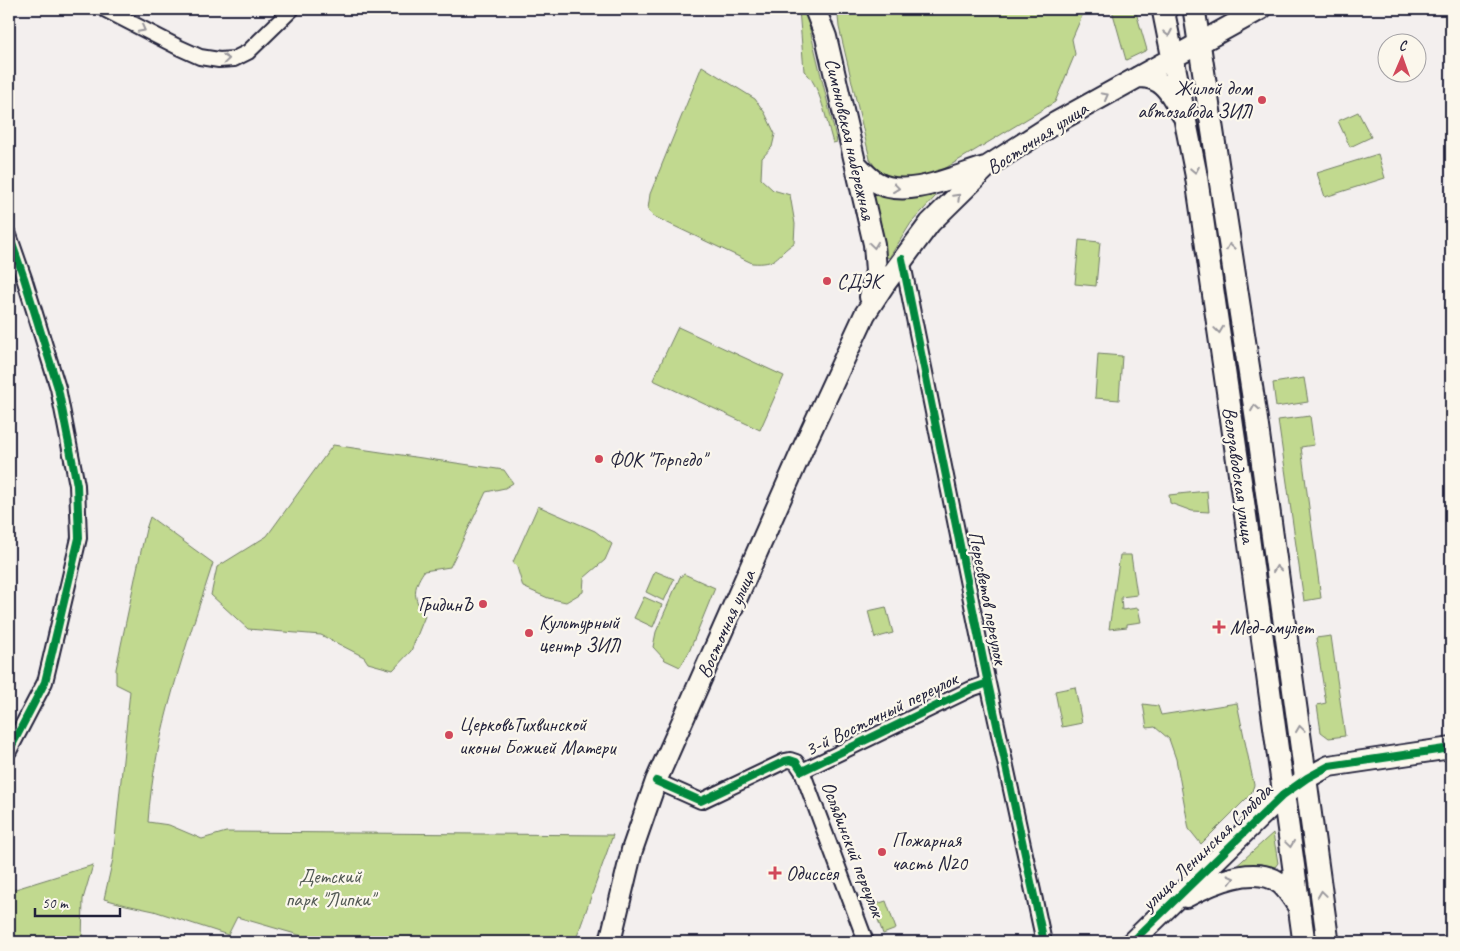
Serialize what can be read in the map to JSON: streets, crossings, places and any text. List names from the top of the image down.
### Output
{
  "streets": {
    "main road": [
      "Восточная улица",
      "Симоновская набережная",
      "Велозаводская улица",
      "улица Ленинская Слобода"
    ],
    "street": ["Пересветов переулок", "3-й Восточный переулок", "Ослябинский переулок"]
  },
  "crossings": [
    ["Восточная улица", "Симоновская набережная"],
    ["Восточная улица", "Велозаводская улица"],
    ["Восточная улица", "Пересветов переулок"],
    ["Восточная улица", "3-й Восточный переулок"],
    ["Велозаводская улица", "улица Ленинская Слобода"],
    ["Пересветов переулок", "3-й Восточный переулок"],
    ["3-й Восточный переулок", "Ослябинский переулок"]
  ],
  "one_way": ["Симоновская набережная"],
  "parks": ["Детский парк \"Липки\""],
  "places": {
    "other": [
      "Жилой дом автозавода ЗИЛ",
      "СДЭК",
      "ФОК \"Торпедо\"",
      "ГридинЪ",
      "Культурный центр ЗИЛ",
      "ЦерковьТихвинской иконы Божией Матери",
      "Пожарная часть N20"
    ],
    "health": ["Мед-амулет", "Одиссея"]
  },
  "scale_bar": "50 m",
  "north": "top"
}
